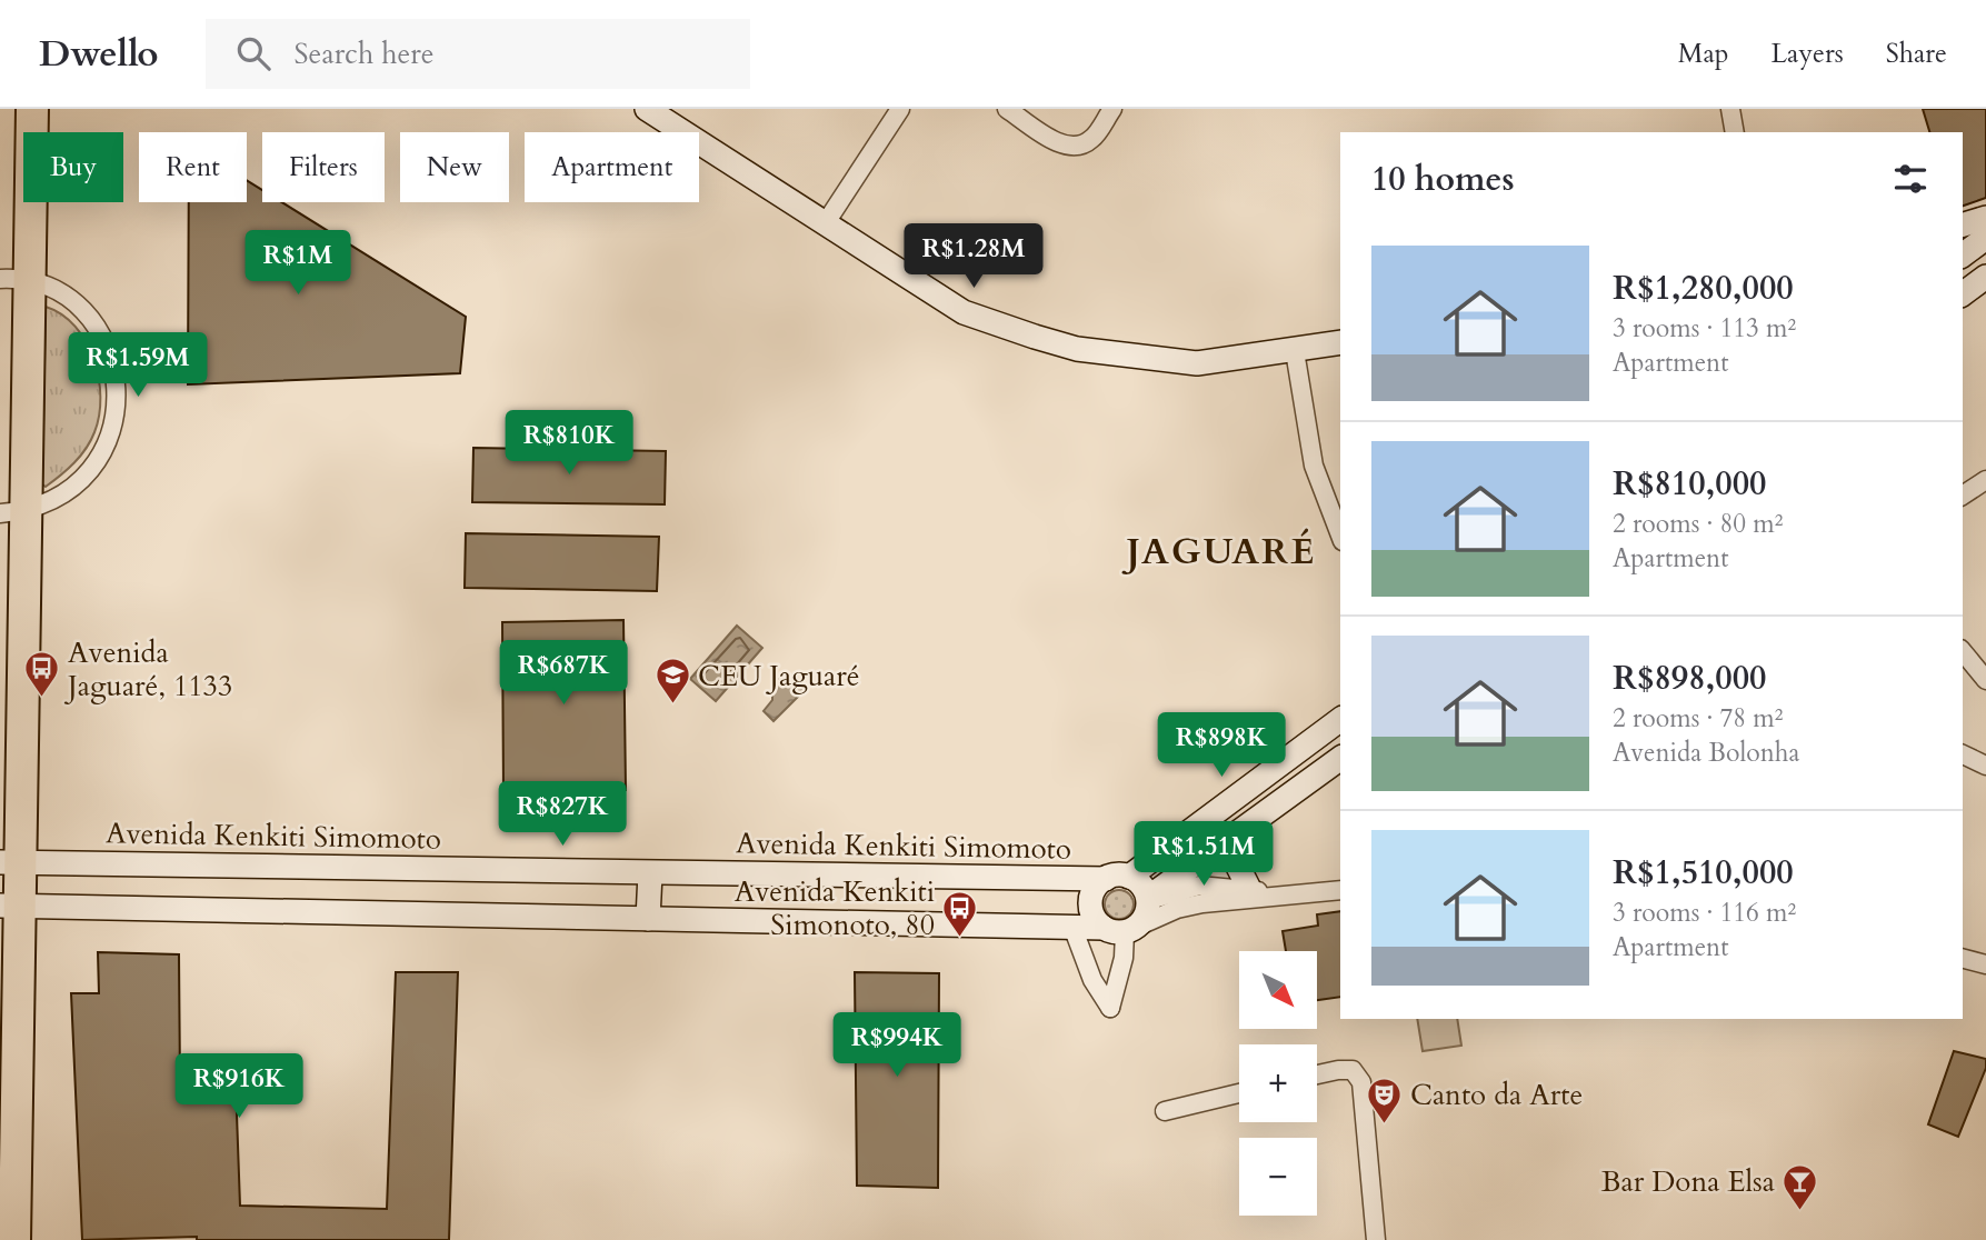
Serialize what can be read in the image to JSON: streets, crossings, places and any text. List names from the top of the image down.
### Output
{
  "streets": {
    "main road": ["Avenida Kenkiti Simomoto"]
  },
  "districts": ["JAGUARÉ"],
  "places": {
    "bus stop": ["Avenida Jaguaré, 1133", "Avenida Kenkiti Simonoto, 80"],
    "school or university": ["CEU Jaguaré"],
    "theatre": ["Canto da Arte"],
    "bar": ["Bar Dona Elsa"]
  },
  "north": "bottom right",
  "page": {
    "header": "Dwello",
    "search": "Search here",
    "nav": ["Map", "Layers", "Share"],
    "chip": [
      "Buy",
      "Rent",
      "Filters",
      "New",
      "Apartment"
    ],
    "heading": "10 homes",
    "price": [
      "R$1.28M",
      "R$1M",
      "R$1.59M",
      "R$810K",
      "R$687K",
      "R$898K",
      "R$827K",
      "R$1.51M",
      "R$994K",
      "R$916K"
    ],
    "list": [
      {
        "name": "R$1,280,000",
        "note": "3 rooms · 113 m² · Apartment"
      },
      {
        "name": "R$810,000",
        "note": "2 rooms · 80 m² · Apartment"
      },
      {
        "name": "R$898,000",
        "note": "2 rooms · 78 m² · Avenida Bolonha"
      },
      {
        "name": "R$1,510,000",
        "note": "3 rooms · 116 m² · Apartment"
      }
    ],
    "map_buttons": ["+", "−"]
  }
}
